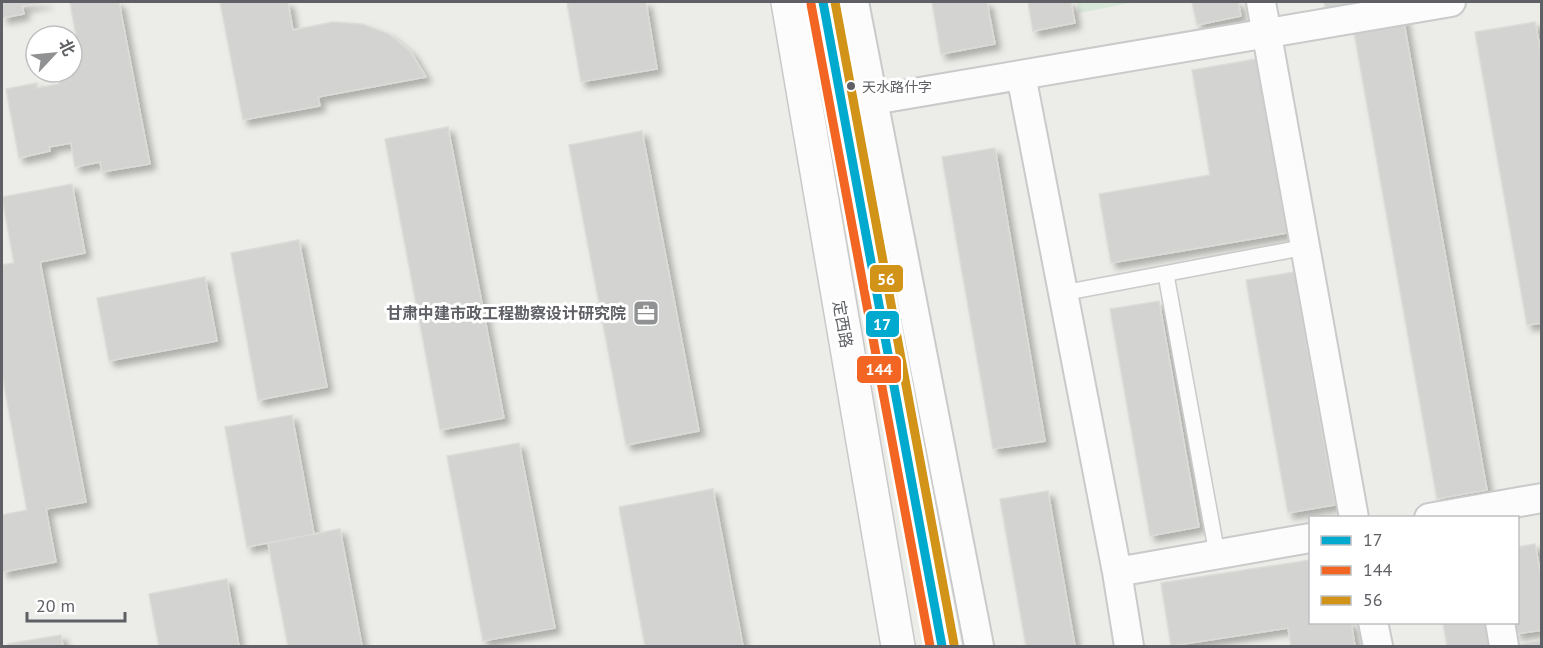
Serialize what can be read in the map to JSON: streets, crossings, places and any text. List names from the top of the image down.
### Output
{
  "streets": {
    "main road": ["定西路"]
  },
  "places": {
    "other": ["天水路什字"],
    "office": ["甘肃中建市政工程勘察设计研究院"]
  },
  "lines": ["transit line 17", "transit line 56", "transit line 144"],
  "legend": ["17", "144", "56"],
  "scale_bar": "20 m",
  "north": "top right"
}
